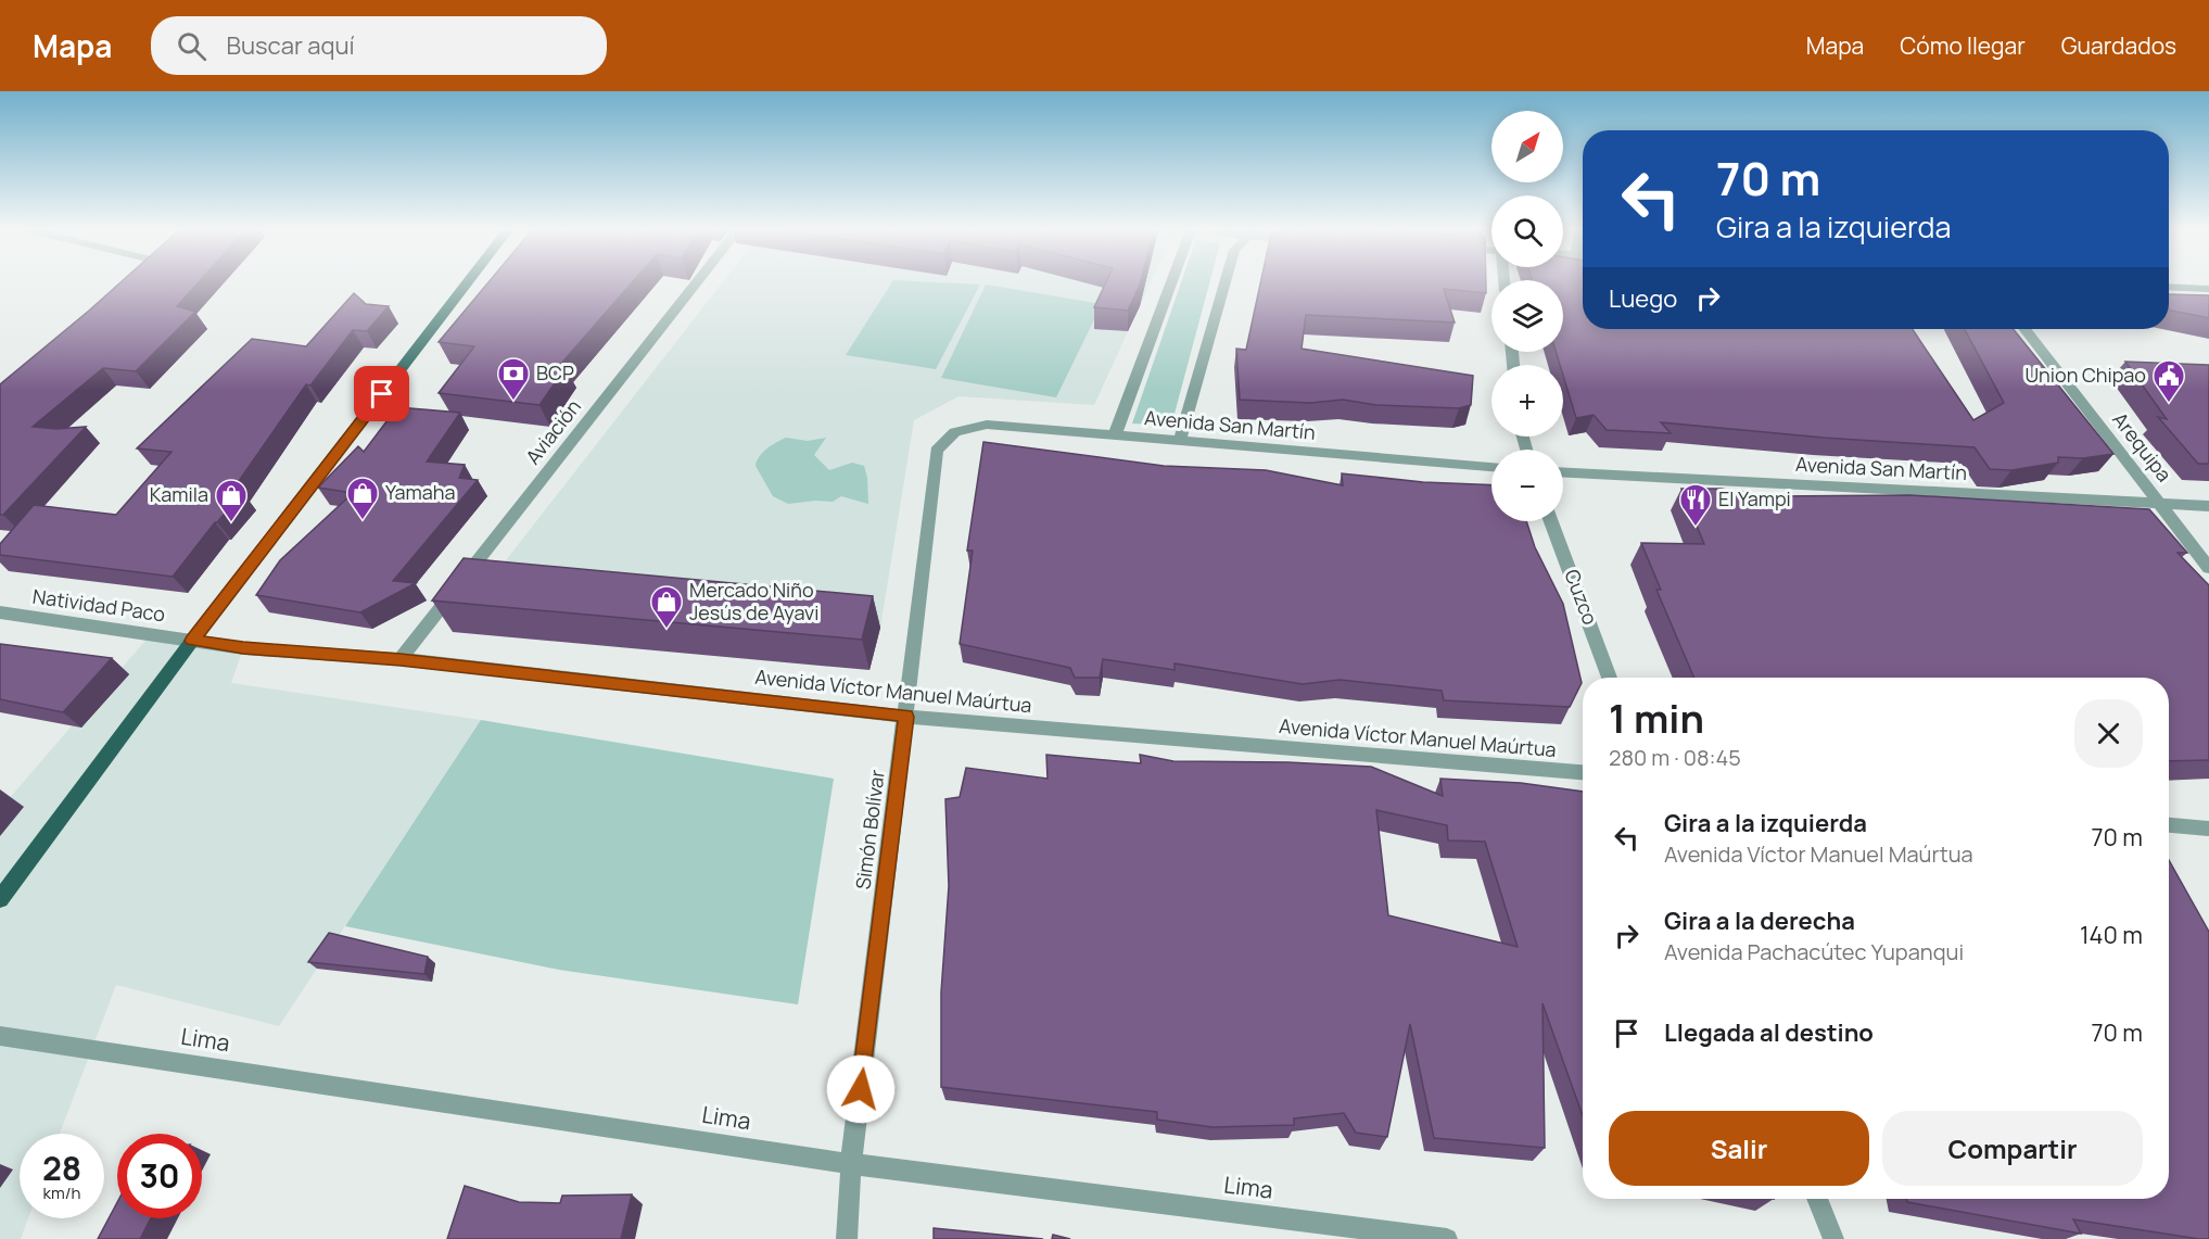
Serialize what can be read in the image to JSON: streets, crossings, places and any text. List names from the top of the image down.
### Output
{
  "streets": {
    "street": [
      "Avenida San Martín",
      "Aviación",
      "Arequipa",
      "Cuzco",
      "Natividad Paco",
      "Avenida Víctor Manuel Maúrtua",
      "Simón Bolívar",
      "Lima"
    ]
  },
  "crossings": [
    ["Avenida San Martín", "Arequipa"],
    ["Avenida San Martín", "Simón Bolívar"],
    ["Aviación", "Avenida Víctor Manuel Maúrtua"],
    ["Natividad Paco", "Avenida Víctor Manuel Maúrtua"],
    ["Avenida Víctor Manuel Maúrtua", "Simón Bolívar"],
    ["Simón Bolívar", "Lima"]
  ],
  "places": {
    "bank": ["BCP"],
    "public building": ["Union Chipao"],
    "shop": ["Yamaha", "Kamila", "Mercado Niño Jesús de Ayavi"],
    "restaurant": ["El Yampi"]
  },
  "north": "top right",
  "page": {
    "header": "Mapa",
    "search": "Buscar aquí",
    "nav": ["Mapa", "Cómo llegar", "Guardados"],
    "map_buttons": ["+", "−"],
    "turn": ["70 m", "Gira a la izquierda"],
    "then": "Luego",
    "heading": ["1 min", "280 m · 08:45"],
    "list": [
      {
        "name": "Gira a la izquierda",
        "note": "Avenida Víctor Manuel Maúrtua",
        "value": "70 m"
      },
      {
        "name": "Gira a la derecha",
        "note": "Avenida Pachacútec Yupanqui",
        "value": "140 m"
      },
      {
        "name": "Llegada al destino",
        "value": "70 m"
      }
    ],
    "buttons": ["Salir", "Compartir"],
    "speed": "28 km/h",
    "limit": "30"
  }
}
